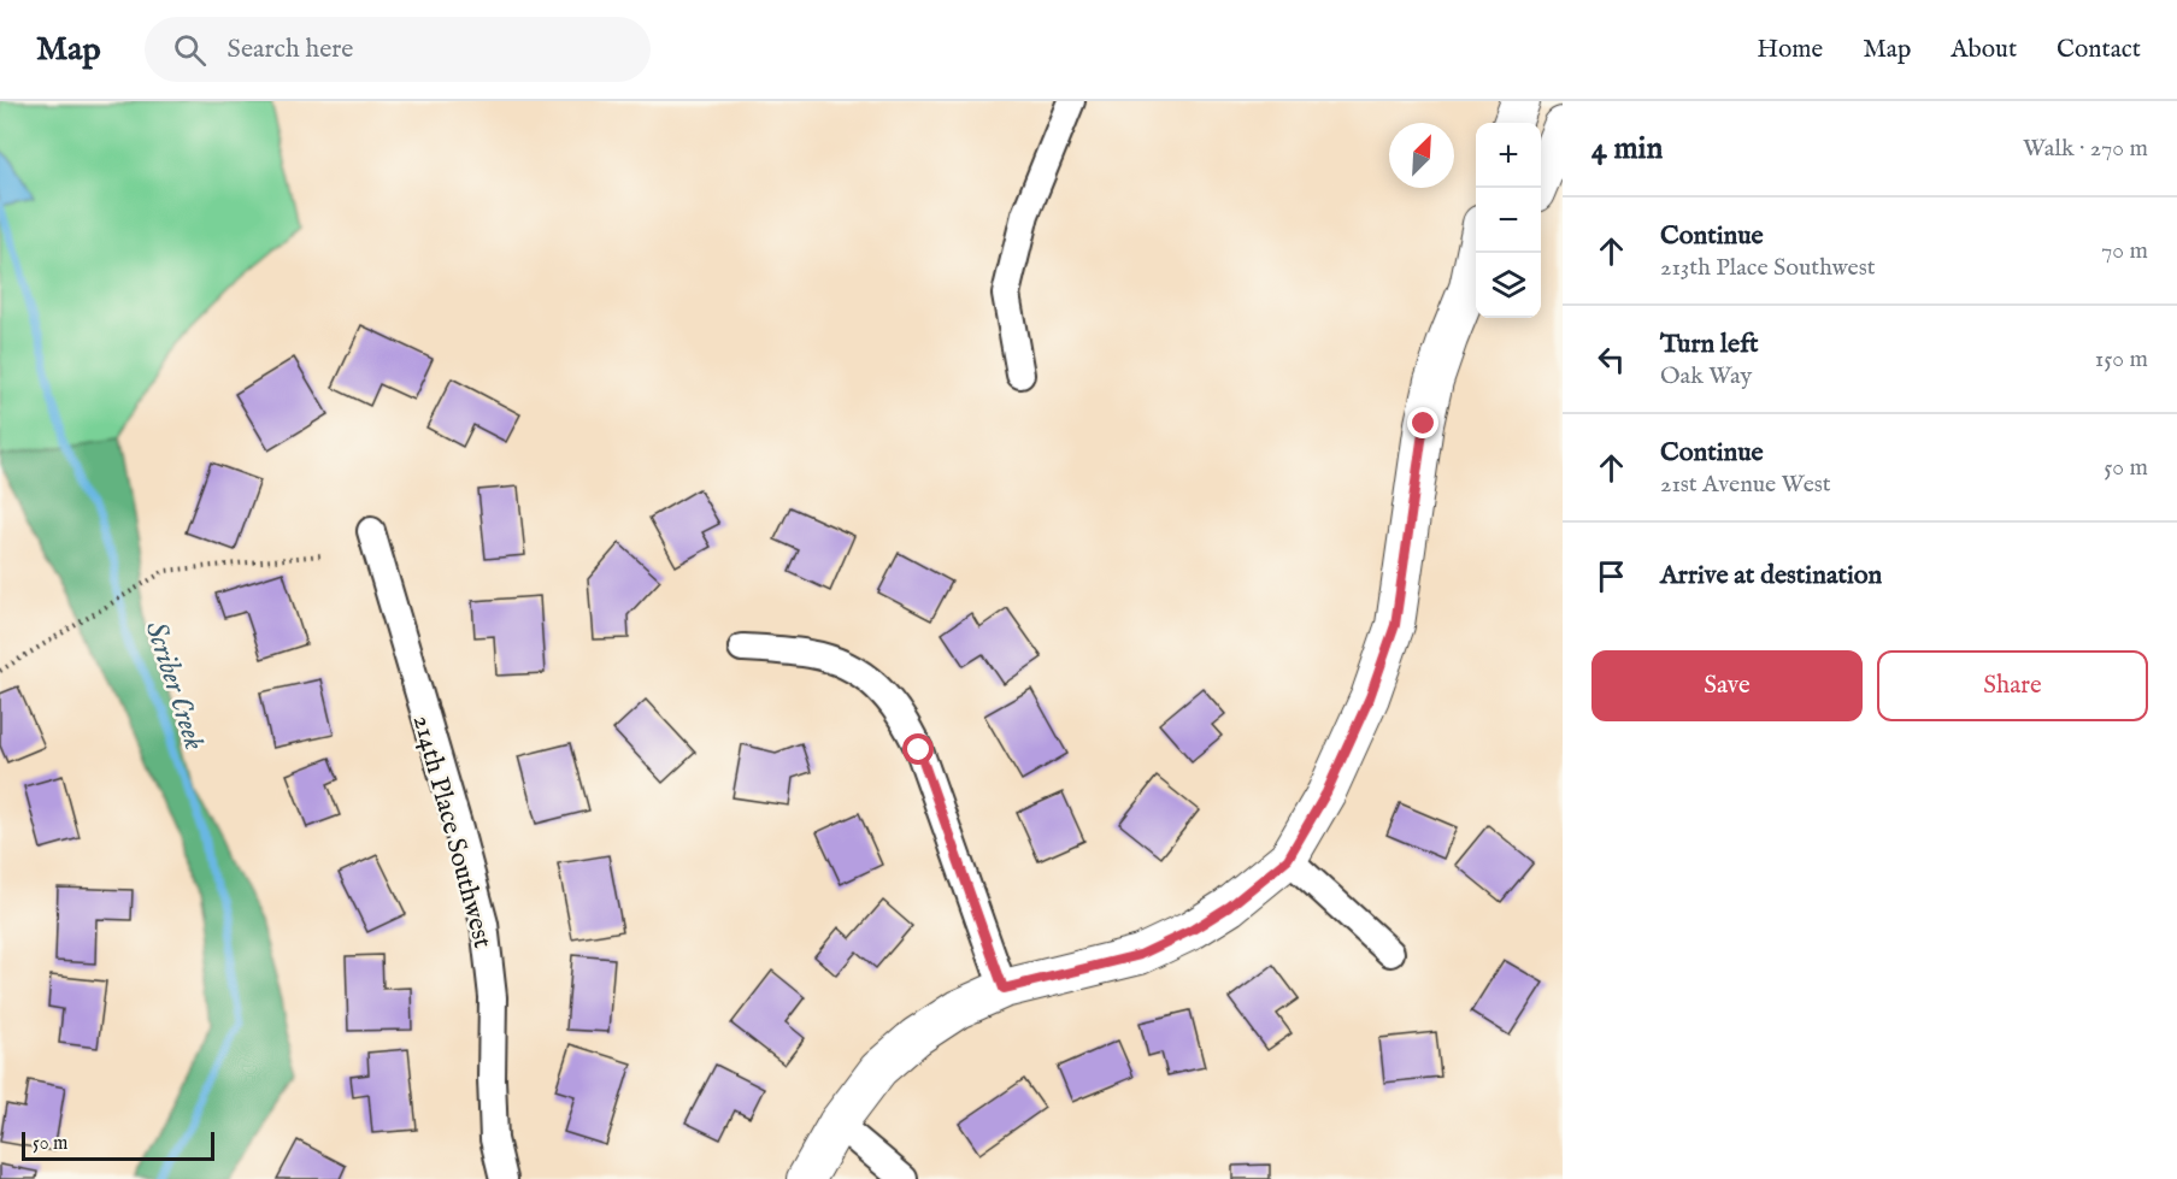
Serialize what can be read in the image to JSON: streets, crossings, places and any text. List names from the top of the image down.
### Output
{
  "streets": {
    "street": ["214th Place Southwest"]
  },
  "water": ["Scriber Creek"],
  "scale_bar": "50 m",
  "north": "top right",
  "page": {
    "header": "Map",
    "search": "Search here",
    "nav": [
      "Home",
      "Map",
      "About",
      "Contact"
    ],
    "heading": ["4 min", "Walk · 270 m"],
    "map_buttons": ["+", "−"],
    "list": [
      ["Continue", "213th Place Southwest", "70 m"],
      ["Turn left", "Oak Way", "150 m"],
      ["Continue", "21st Avenue West", "50 m"],
      "Arrive at destination"
    ],
    "buttons": ["Save", "Share"],
    "scale": "50 m"
  }
}
